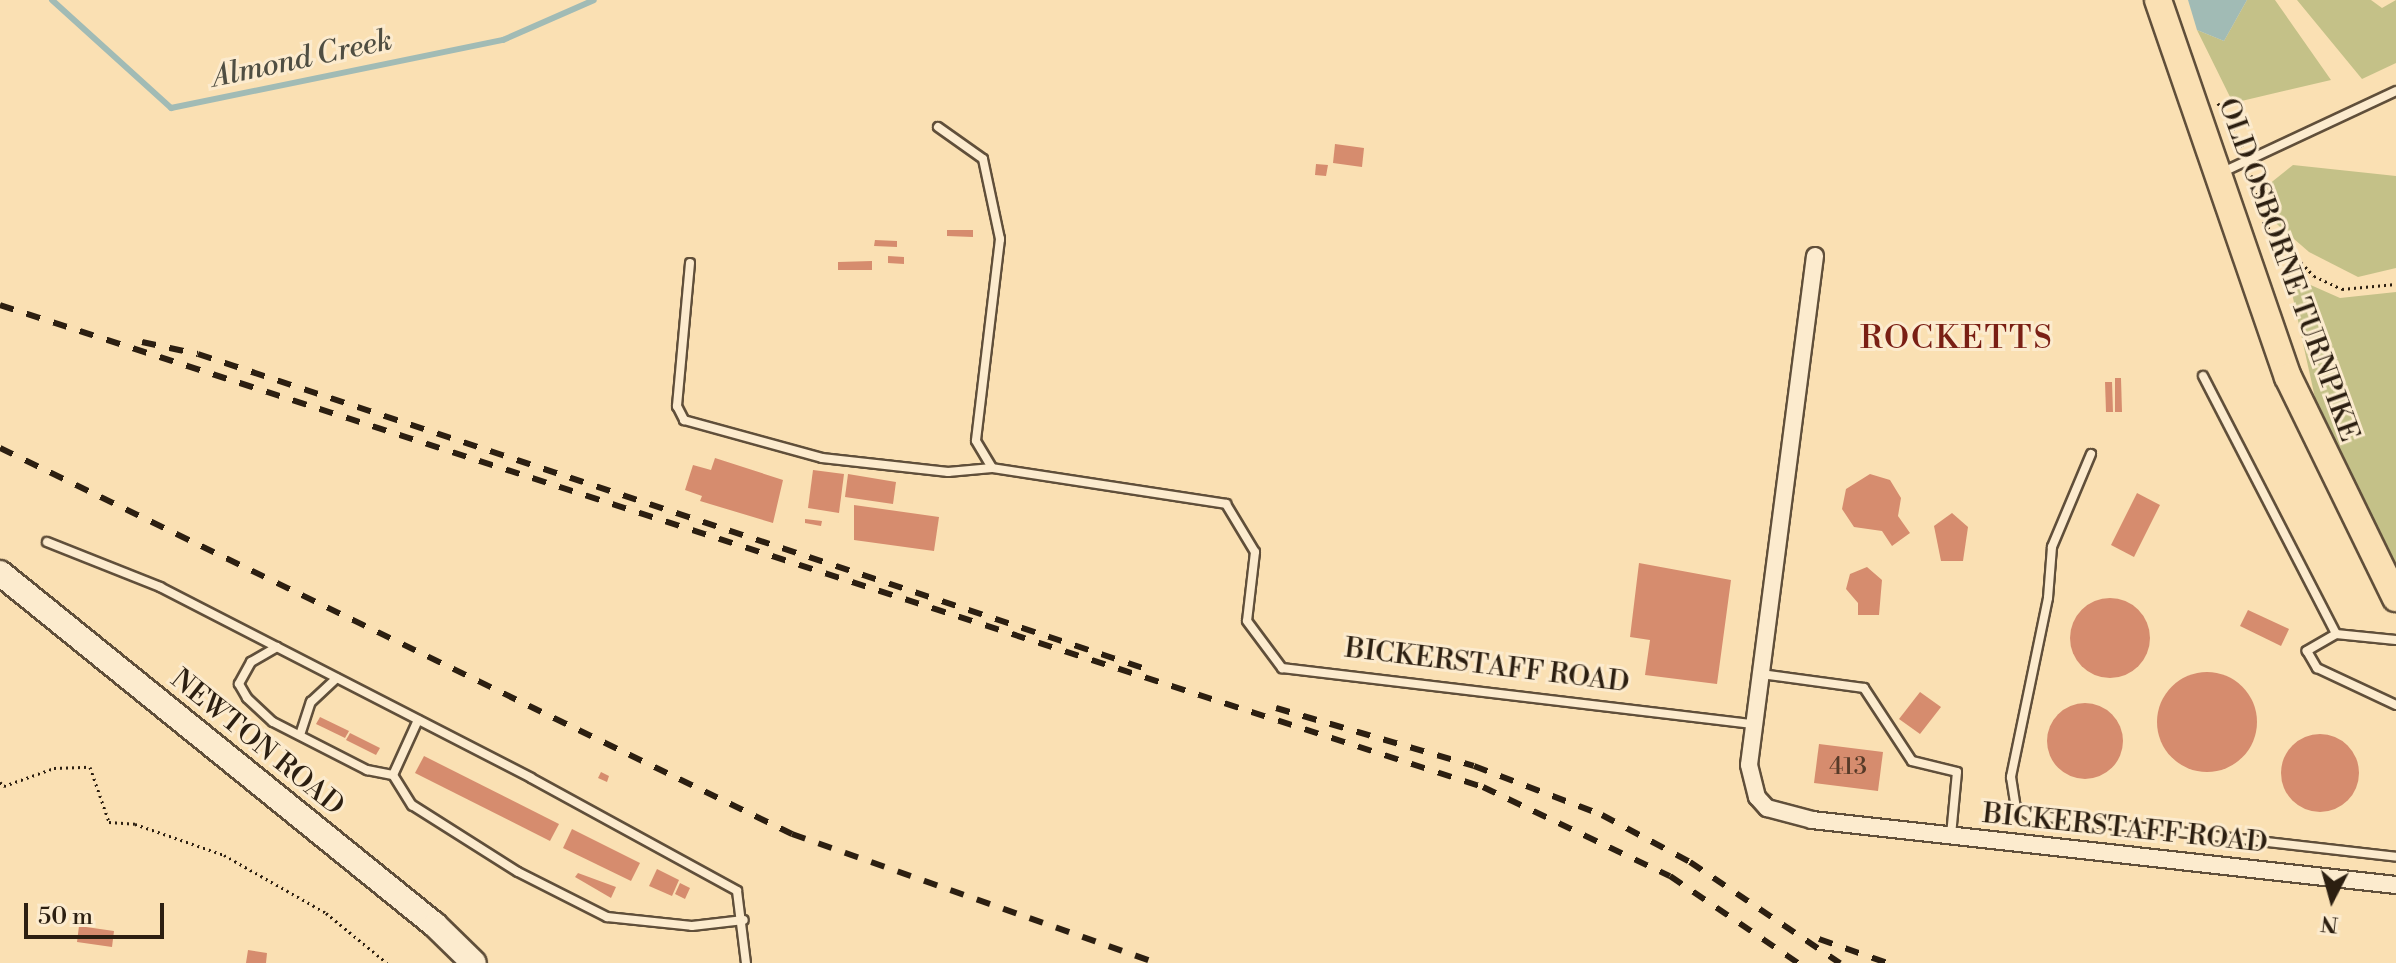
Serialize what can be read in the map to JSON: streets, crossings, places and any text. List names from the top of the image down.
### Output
{
  "streets": {
    "main road": ["OLD OSBORNE TURNPIKE"],
    "street": ["BICKERSTAFF ROAD", "NEWTON ROAD"]
  },
  "districts": ["ROCKETTS"],
  "water": ["Almond Creek"],
  "house_numbers": ["413"],
  "scale_bar": "50 m",
  "north": "bottom"
}
